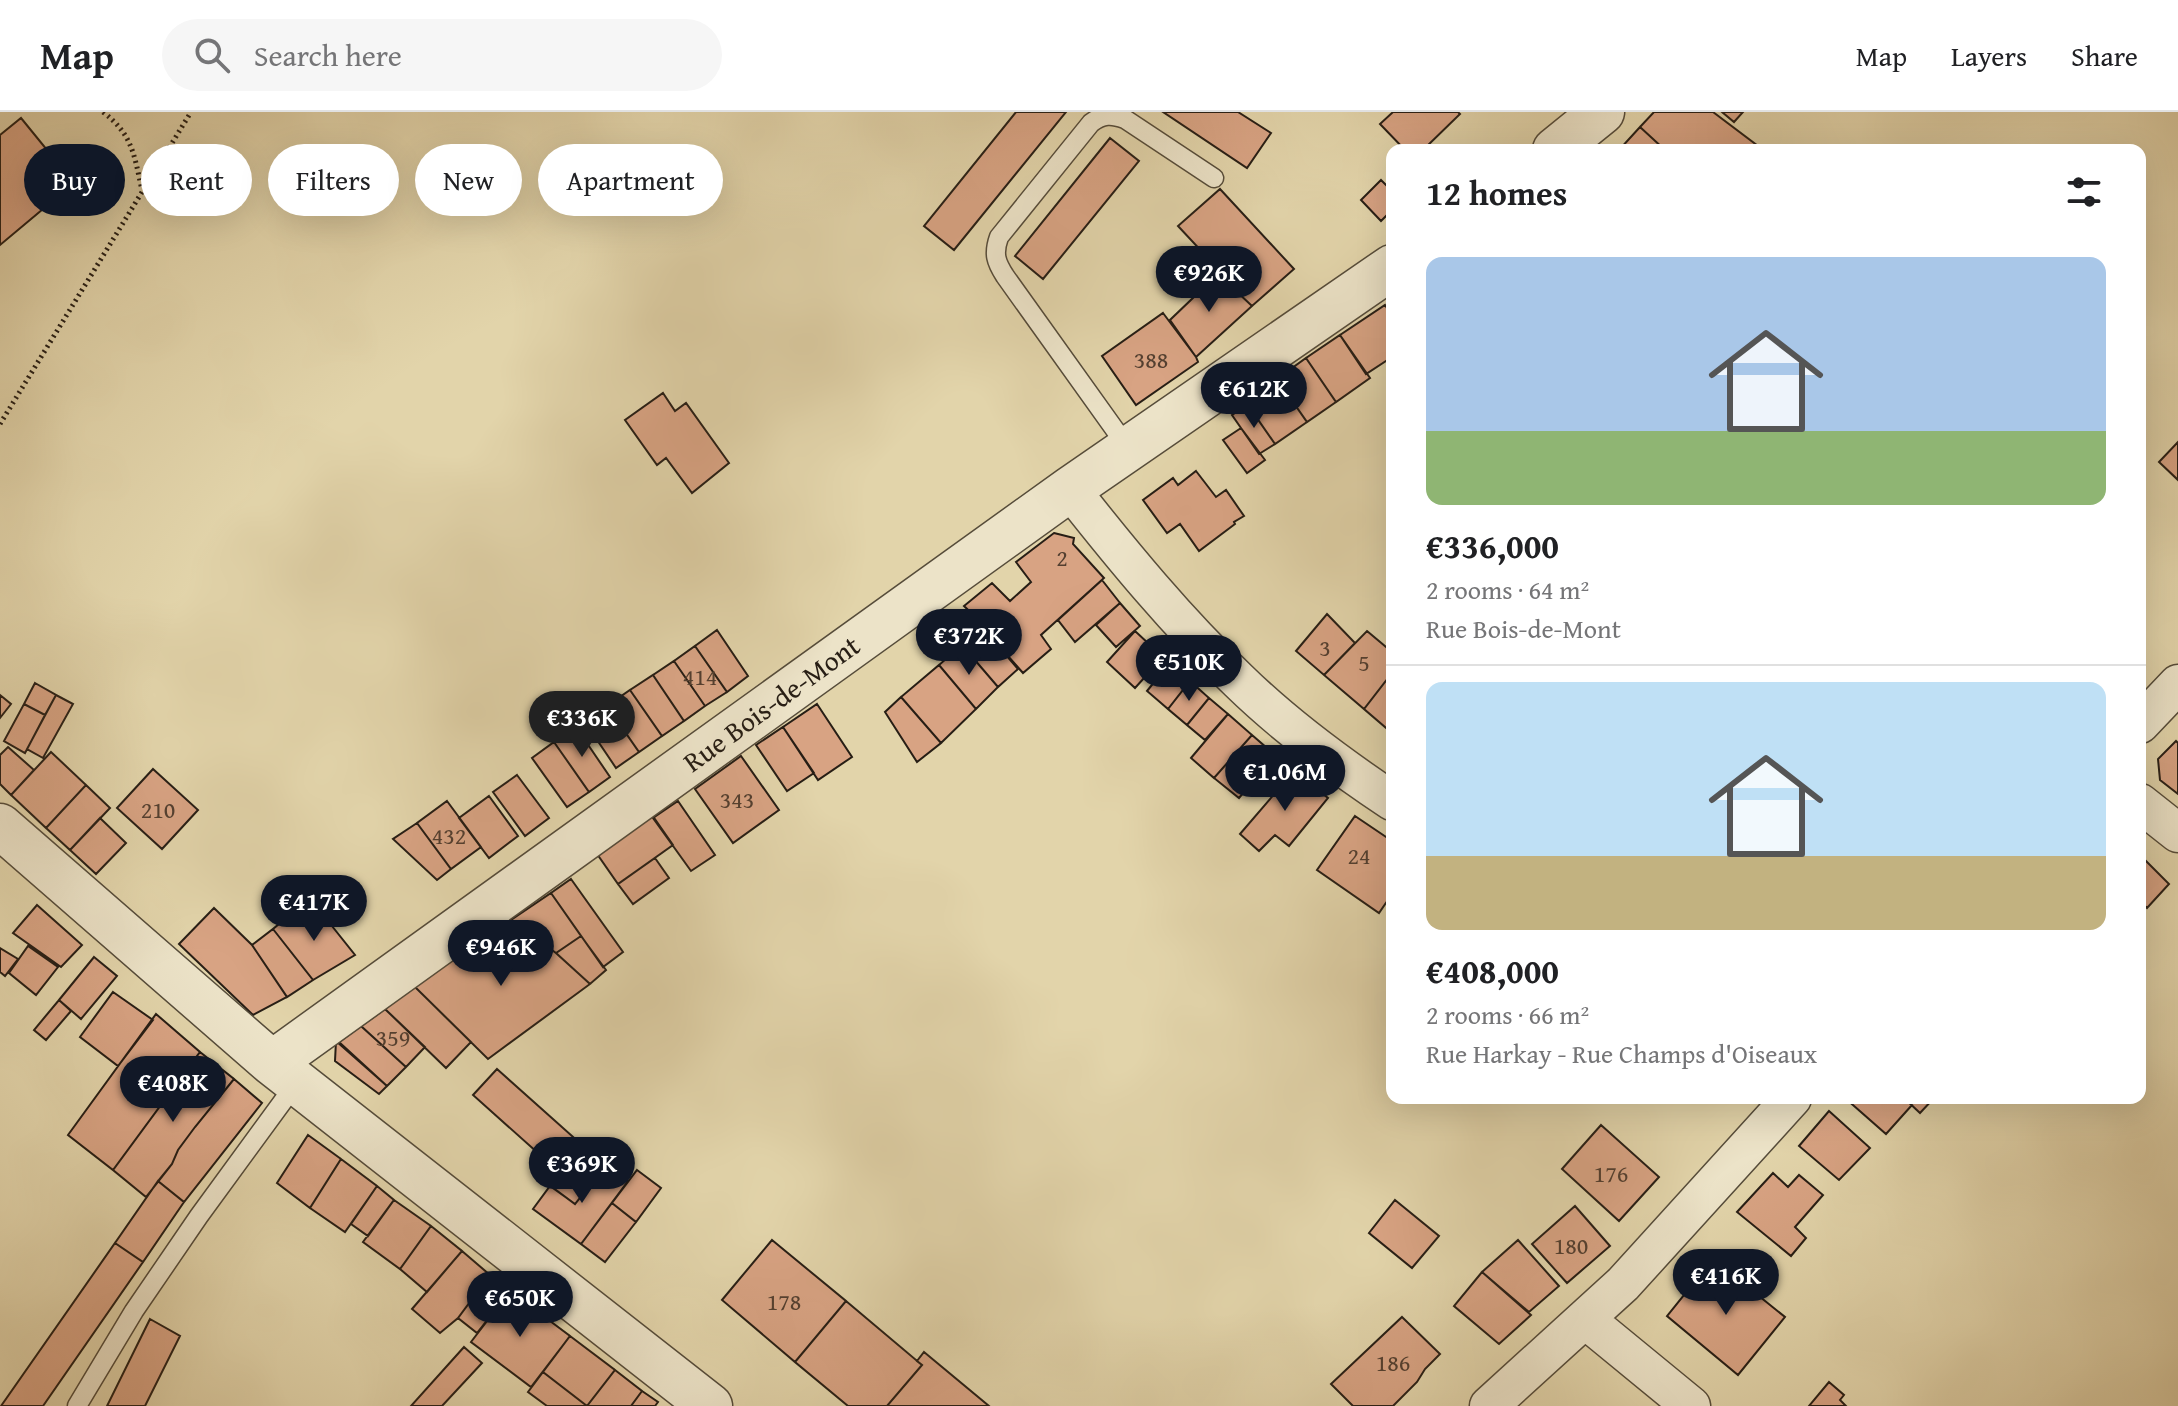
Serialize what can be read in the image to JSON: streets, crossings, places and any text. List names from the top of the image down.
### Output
{
  "streets": {
    "street": ["Rue Bois-de-Mont"]
  },
  "house_numbers": [
    "388",
    "2",
    "3",
    "5",
    "414",
    "343",
    "210",
    "432",
    "24",
    "359",
    "176",
    "180",
    "178",
    "186"
  ],
  "page": {
    "header": "Map",
    "search": "Search here",
    "nav": ["Map", "Layers", "Share"],
    "chip": [
      "Buy",
      "Rent",
      "Filters",
      "New",
      "Apartment"
    ],
    "heading": "12 homes",
    "list": [
      {
        "name": "€336,000",
        "note": "2 rooms · 64 m² · Rue Bois-de-Mont"
      },
      {
        "name": "€408,000",
        "note": "2 rooms · 66 m² · Rue Harkay - Rue Champs d'Oiseaux"
      }
    ],
    "price": [
      "€926K",
      "€612K",
      "€372K",
      "€510K",
      "€336K",
      "€1.06M",
      "€417K",
      "€946K",
      "€408K",
      "€369K",
      "€416K",
      "€650K"
    ]
  }
}
